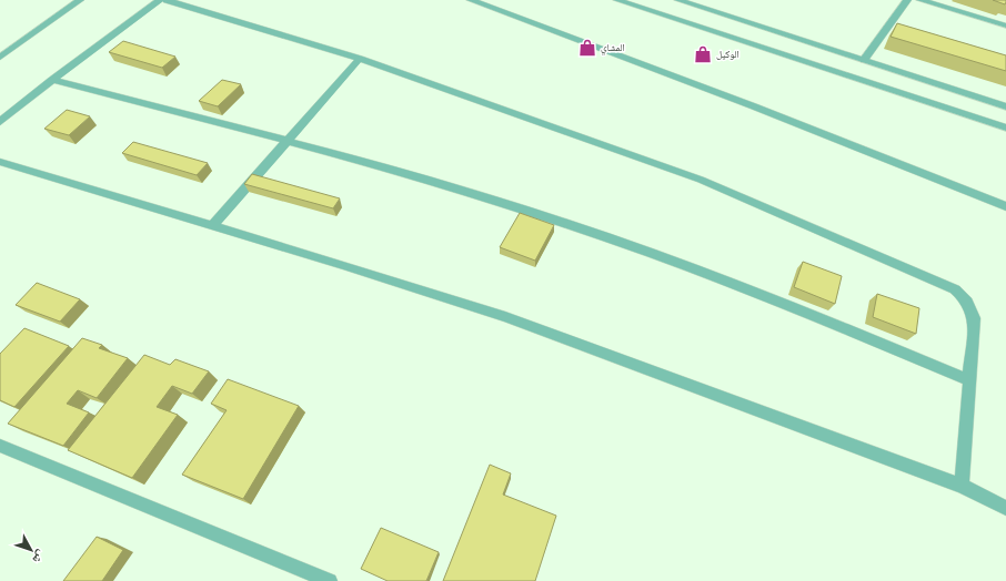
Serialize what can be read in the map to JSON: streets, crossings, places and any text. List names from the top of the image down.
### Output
{
  "places": {
    "shop": ["المشاي", "الوكيل"]
  },
  "north": "bottom right"
}
